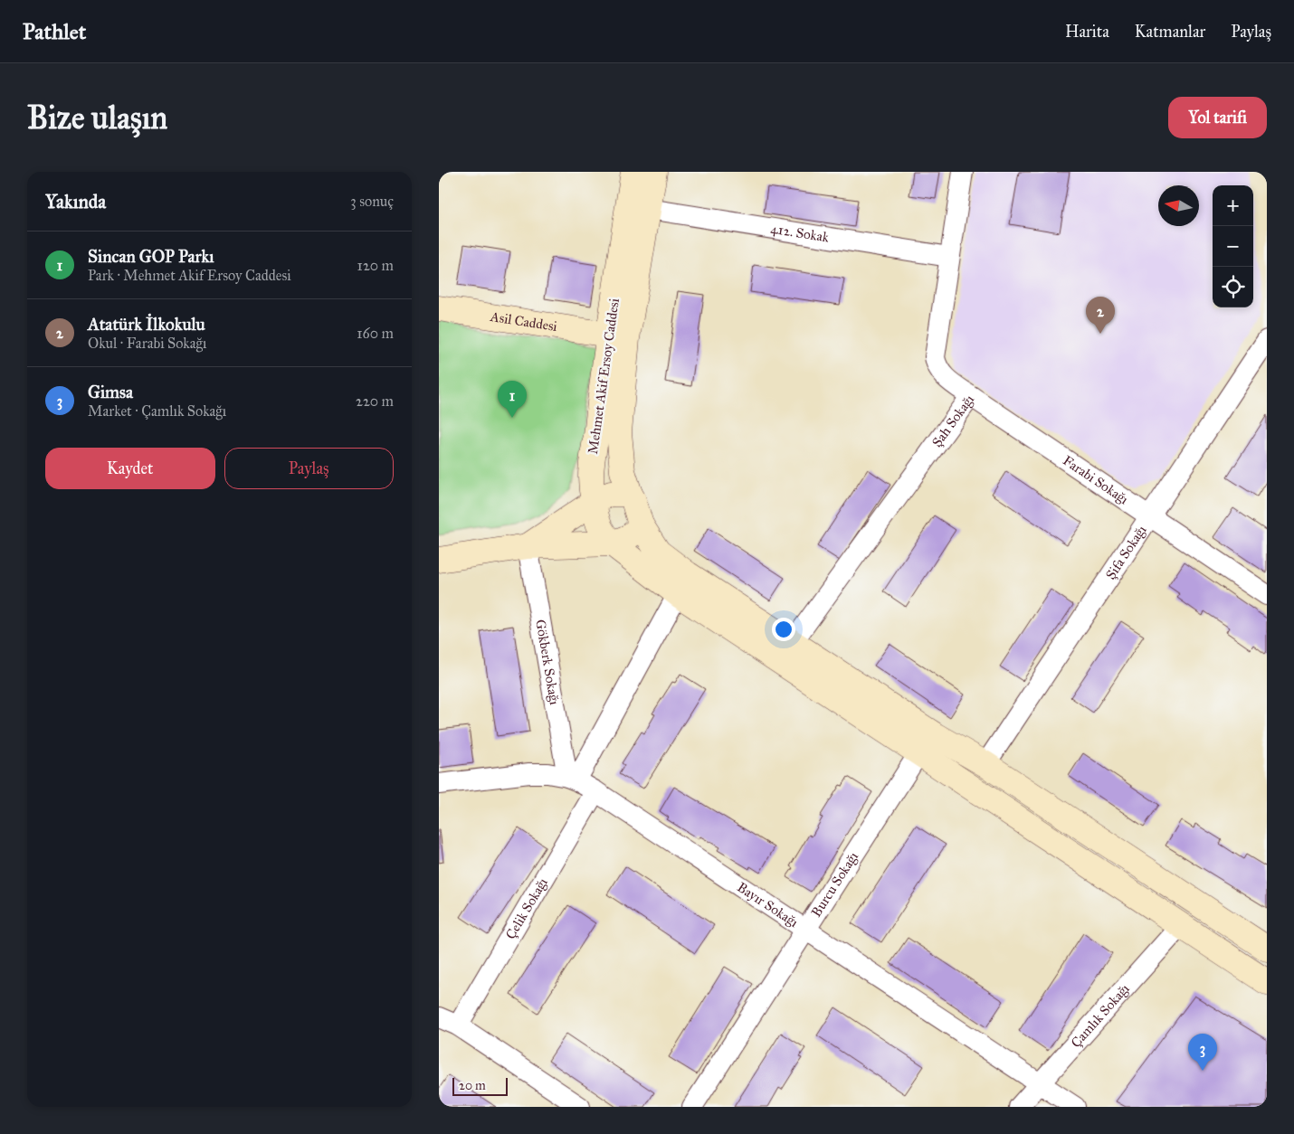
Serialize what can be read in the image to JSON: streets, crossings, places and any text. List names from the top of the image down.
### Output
{
  "streets": {
    "main road": ["Asil Caddesi", "Mehmet Akif Ersoy Caddesi"],
    "street": [
      "412. Sokak",
      "Şah Sokağı",
      "Farabi Sokağı",
      "Şifa Sokağı",
      "Gökberk Sokağı",
      "Burcu Sokağı",
      "Bayır Sokağı",
      "Çelik Sokağı",
      "Çamlık Sokağı"
    ]
  },
  "crossings": [
    ["412. Sokak", "Mehmet Akif Ersoy Caddesi"],
    ["412. Sokak", "Şah Sokağı"],
    ["Asil Caddesi", "Mehmet Akif Ersoy Caddesi"],
    ["Şah Sokağı", "Farabi Sokağı"],
    ["Farabi Sokağı", "Şifa Sokağı"],
    ["Gökberk Sokağı", "Bayır Sokağı"],
    ["Burcu Sokağı", "Bayır Sokağı"],
    ["Bayır Sokağı", "Çelik Sokağı"],
    ["Bayır Sokağı", "Çamlık Sokağı"]
  ],
  "scale_bar": "20 m",
  "north": "left",
  "page": {
    "header": "Pathlet",
    "nav": ["Harita", "Katmanlar", "Paylaş"],
    "buttons": [
      "Yol tarifi",
      ["Kaydet", "Paylaş"]
    ],
    "title": "Bize ulaşın",
    "heading": ["Yakında", "3 sonuç"],
    "map_buttons": ["+", "−"],
    "list": [
      {
        "mark": "1",
        "name": "Sincan GOP Parkı",
        "note": "Park · Mehmet Akif Ersoy Caddesi",
        "value": "120 m"
      },
      {
        "mark": "2",
        "name": "Atatürk İlkokulu",
        "note": "Okul · Farabi Sokağı",
        "value": "160 m"
      },
      {
        "mark": "3",
        "name": "Gimsa",
        "note": "Market · Çamlık Sokağı",
        "value": "220 m"
      }
    ],
    "pins": ["2", "1", "3"],
    "scale": "20 m"
  }
}
